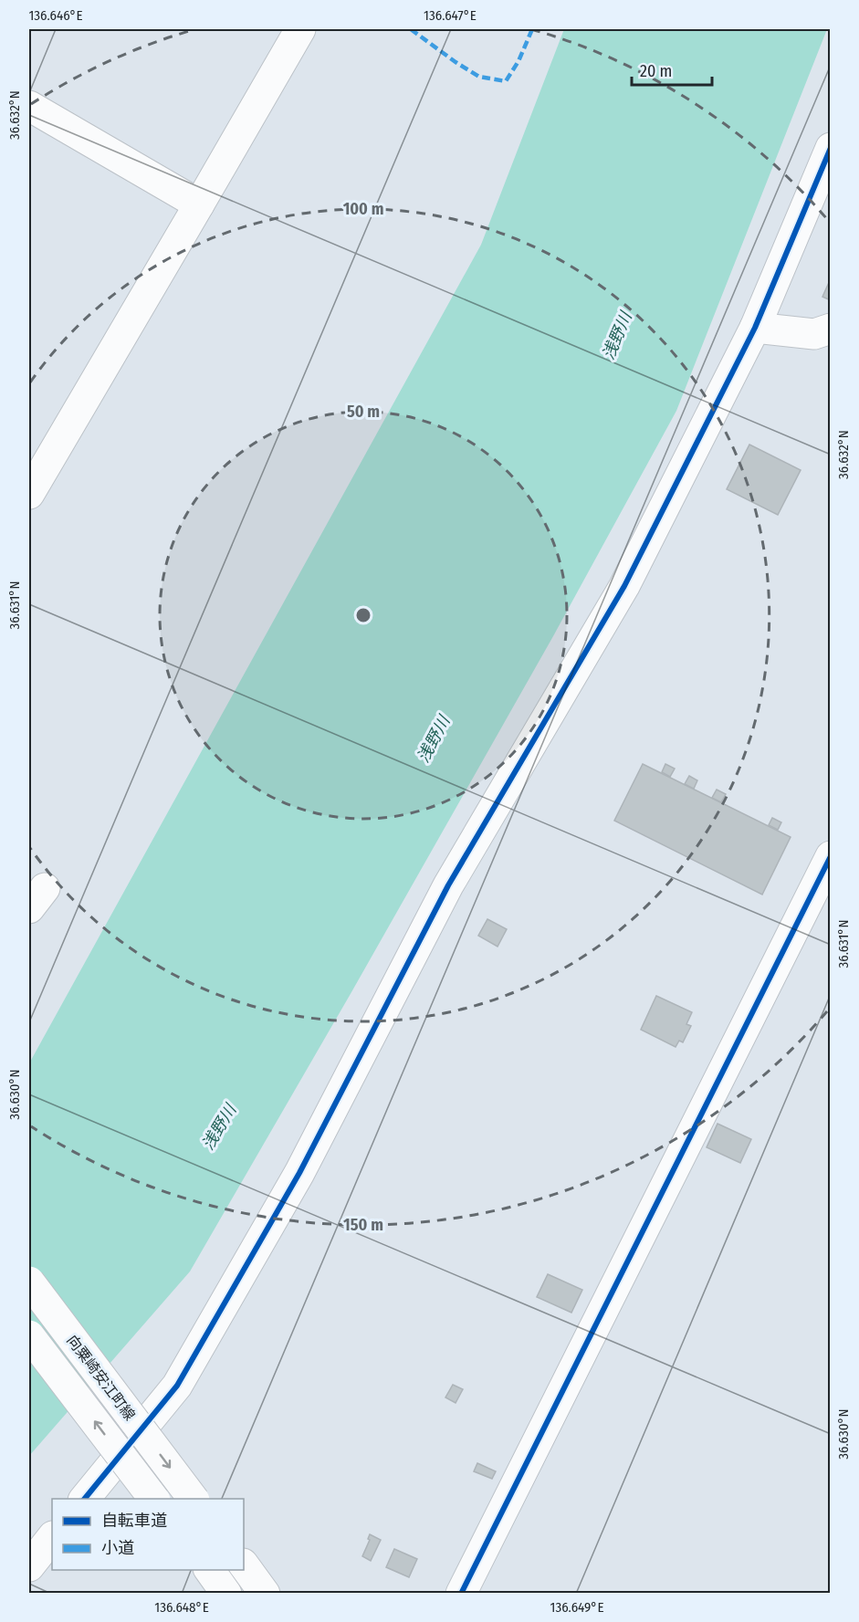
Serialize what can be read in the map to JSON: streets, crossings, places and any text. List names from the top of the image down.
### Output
{
  "streets": {
    "street": ["向粟崎安江町線"]
  },
  "water": ["浅野川"],
  "legend": ["自転車道", "小道"],
  "scale_bar": "20 m",
  "coordinates": [
    "136.646°E",
    "136.647°E",
    "36.632°N",
    "36.631°N",
    "36.630°N",
    "136.648°E",
    "136.649°E"
  ],
  "rings": ["100 m", "50 m", "150 m"]
}
